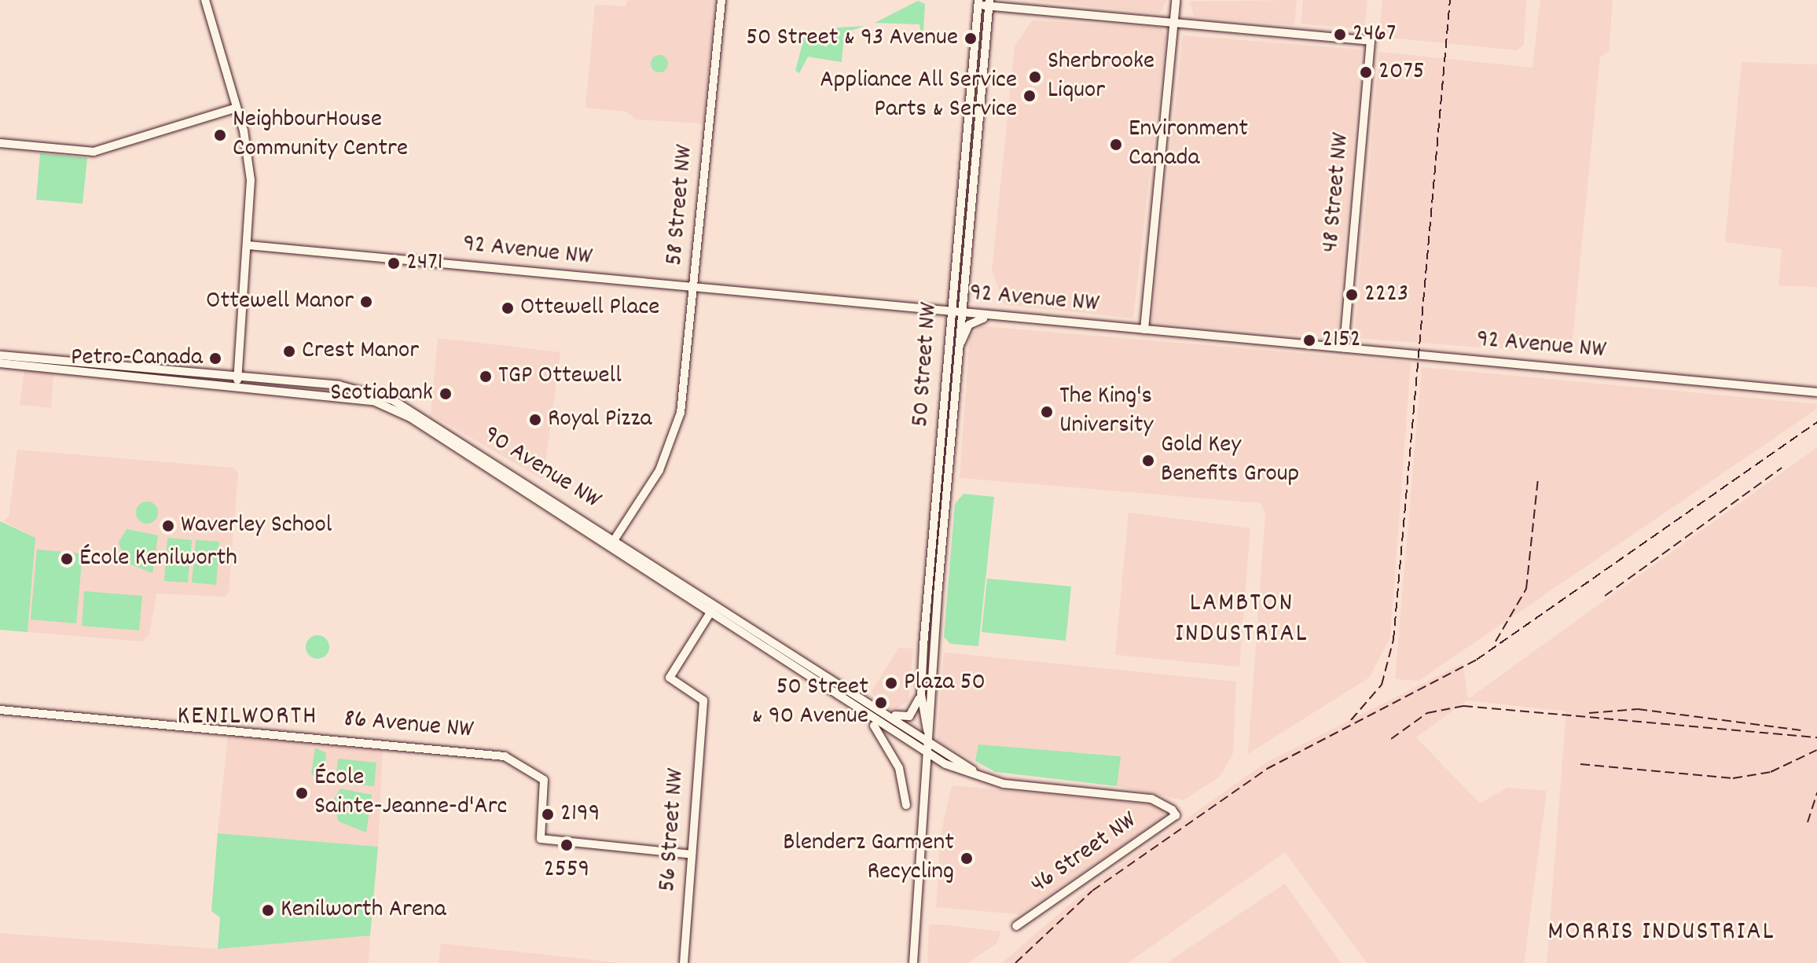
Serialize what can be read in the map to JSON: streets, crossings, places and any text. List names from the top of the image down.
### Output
{
  "streets": {
    "main road": [
      "48 Street NW",
      "58 Street NW",
      "92 Avenue NW",
      "50 Street NW",
      "90 Avenue NW",
      "86 Avenue NW",
      "56 Street NW",
      "46 Street NW"
    ]
  },
  "crossings": [
    ["48 Street NW", "92 Avenue NW"],
    ["58 Street NW", "92 Avenue NW"],
    ["58 Street NW", "90 Avenue NW"],
    ["92 Avenue NW", "50 Street NW"],
    ["50 Street NW", "90 Avenue NW"],
    ["90 Avenue NW", "56 Street NW"],
    ["90 Avenue NW", "46 Street NW"],
    ["86 Avenue NW", "56 Street NW"]
  ],
  "districts": ["LAMBTON INDUSTRIAL", "KENILWORTH", "MORRIS INDUSTRIAL"],
  "places": [
    "2467",
    "50 Street & 93 Avenue",
    "2075",
    "Sherbrooke Liquor",
    "Appliance All Service Parts & Service",
    "NeighbourHouse Community Centre",
    "Environment Canada",
    "2471",
    "2223",
    "Ottewell Manor",
    "Ottewell Place",
    "2152",
    "Crest Manor",
    "Petro-Canada",
    "TGP Ottewell",
    "Scotiabank",
    "The King's University",
    "Royal Pizza",
    "Gold Key Benefits Group",
    "Waverley School",
    "École Kenilworth",
    "Plaza 50",
    "50 Street & 90 Avenue",
    "École Sainte-Jeanne-d'Arc",
    "2199",
    "2559",
    "Blenderz Garment Recycling",
    "Kenilworth Arena"
  ]
}
